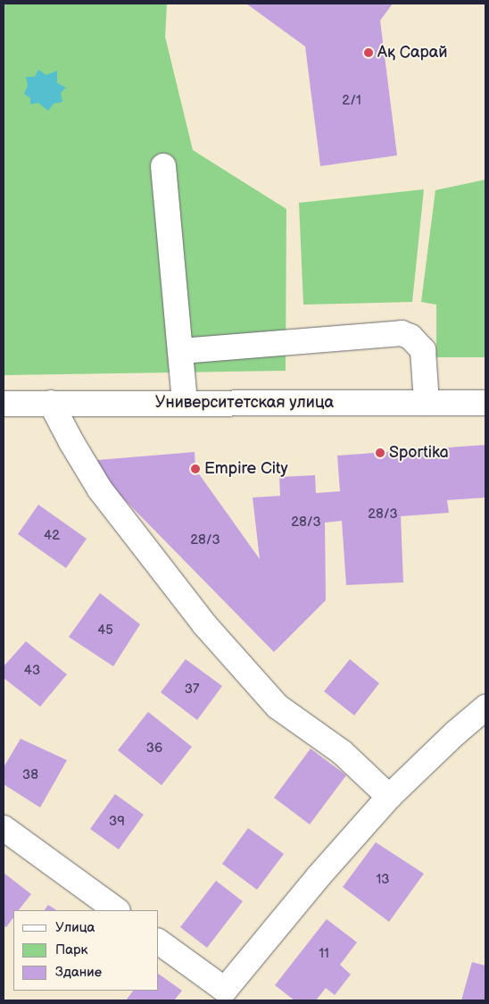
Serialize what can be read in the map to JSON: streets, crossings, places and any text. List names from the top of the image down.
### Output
{
  "streets": {
    "street": ["Университетская улица"]
  },
  "places": ["Ақ Сарай", "Sportika", "Empire City"],
  "house_numbers": [
    "2/1",
    "28/3",
    "28/3",
    "42",
    "28/3",
    "45",
    "43",
    "37",
    "36",
    "38",
    "39",
    "13",
    "11"
  ],
  "legend": ["Улица", "Парк", "Здание"]
}
